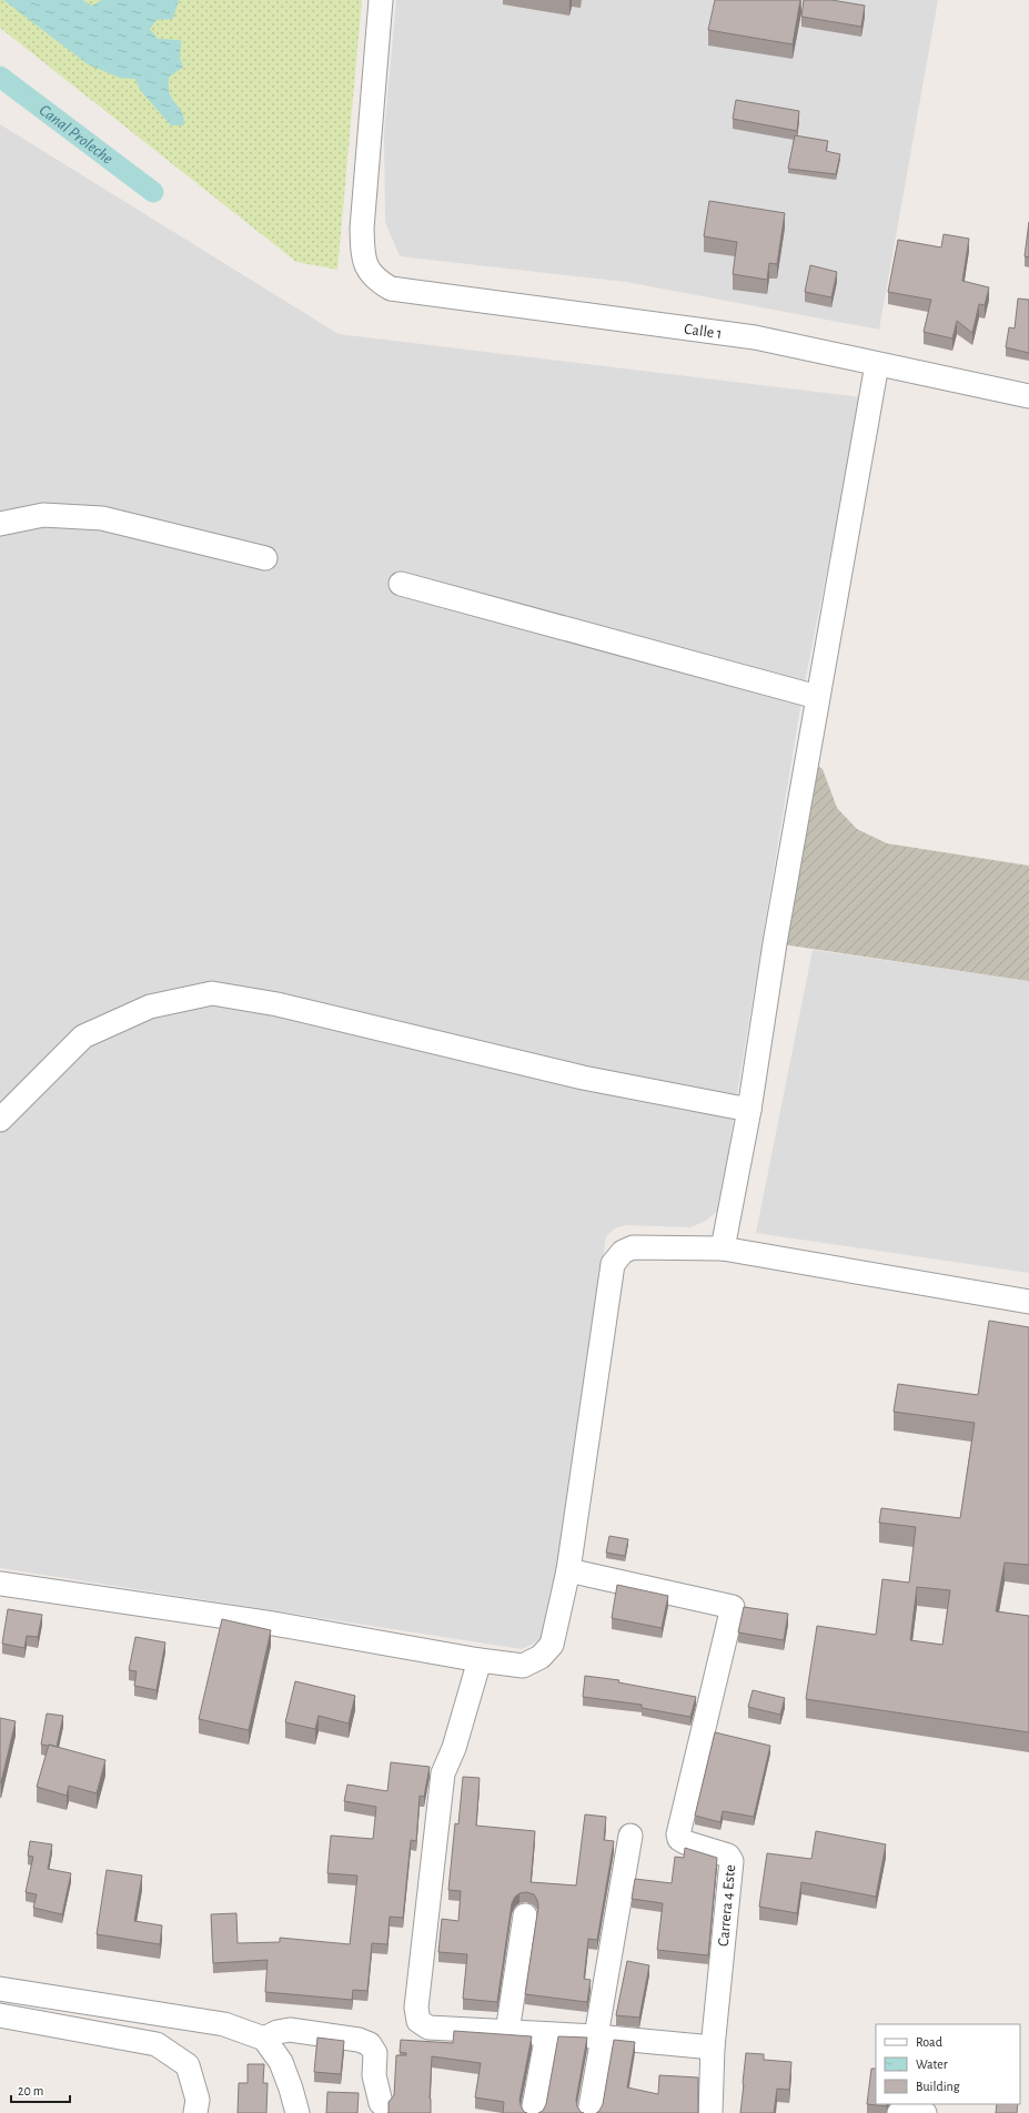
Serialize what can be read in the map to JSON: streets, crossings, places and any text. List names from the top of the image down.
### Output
{
  "streets": {
    "street": ["Calle 1", "Carrera 4 Este"]
  },
  "water": ["Canal Proleche"],
  "legend": ["Road", "Water", "Building"],
  "scale_bar": "20 m"
}
